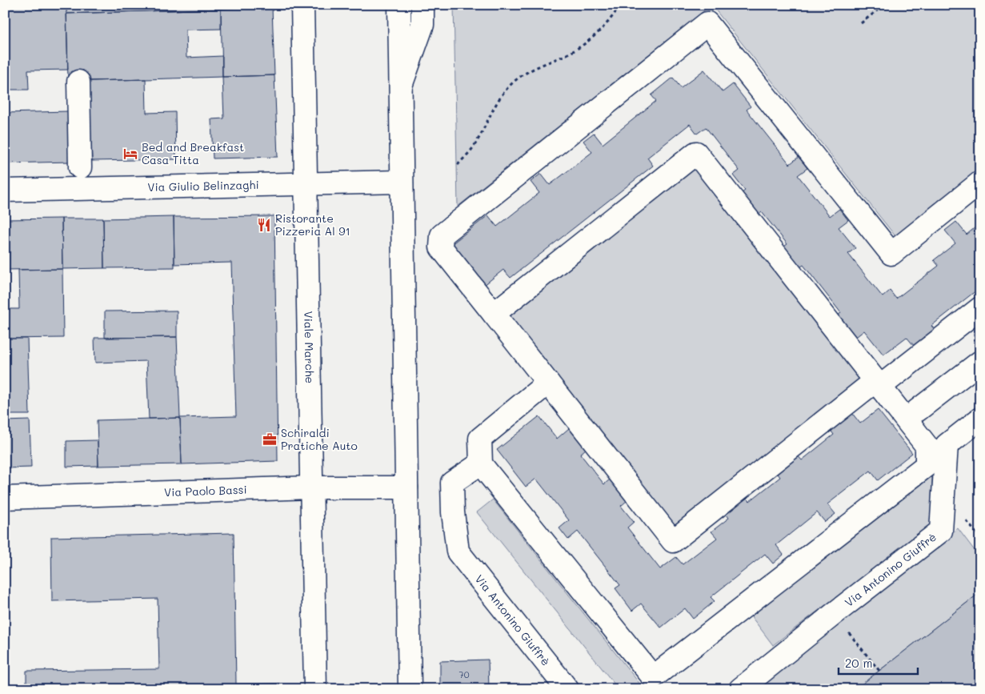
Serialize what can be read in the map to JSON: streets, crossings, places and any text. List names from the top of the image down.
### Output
{
  "streets": {
    "main road": [
      "Via Giulio Belinzaghi",
      "Viale Marche",
      "Via Paolo Bassi",
      "Via Antonino Giuffrè"
    ]
  },
  "crossings": [
    ["Via Giulio Belinzaghi", "Viale Marche"],
    ["Viale Marche", "Via Paolo Bassi"]
  ],
  "places": {
    "hotel": ["Bed and Breakfast Casa Titta"],
    "restaurant": ["Ristorante Pizzeria Al 91"],
    "office": ["Schiraldi Pratiche Auto"]
  },
  "house_numbers": ["70"],
  "scale_bar": "20 m"
}
